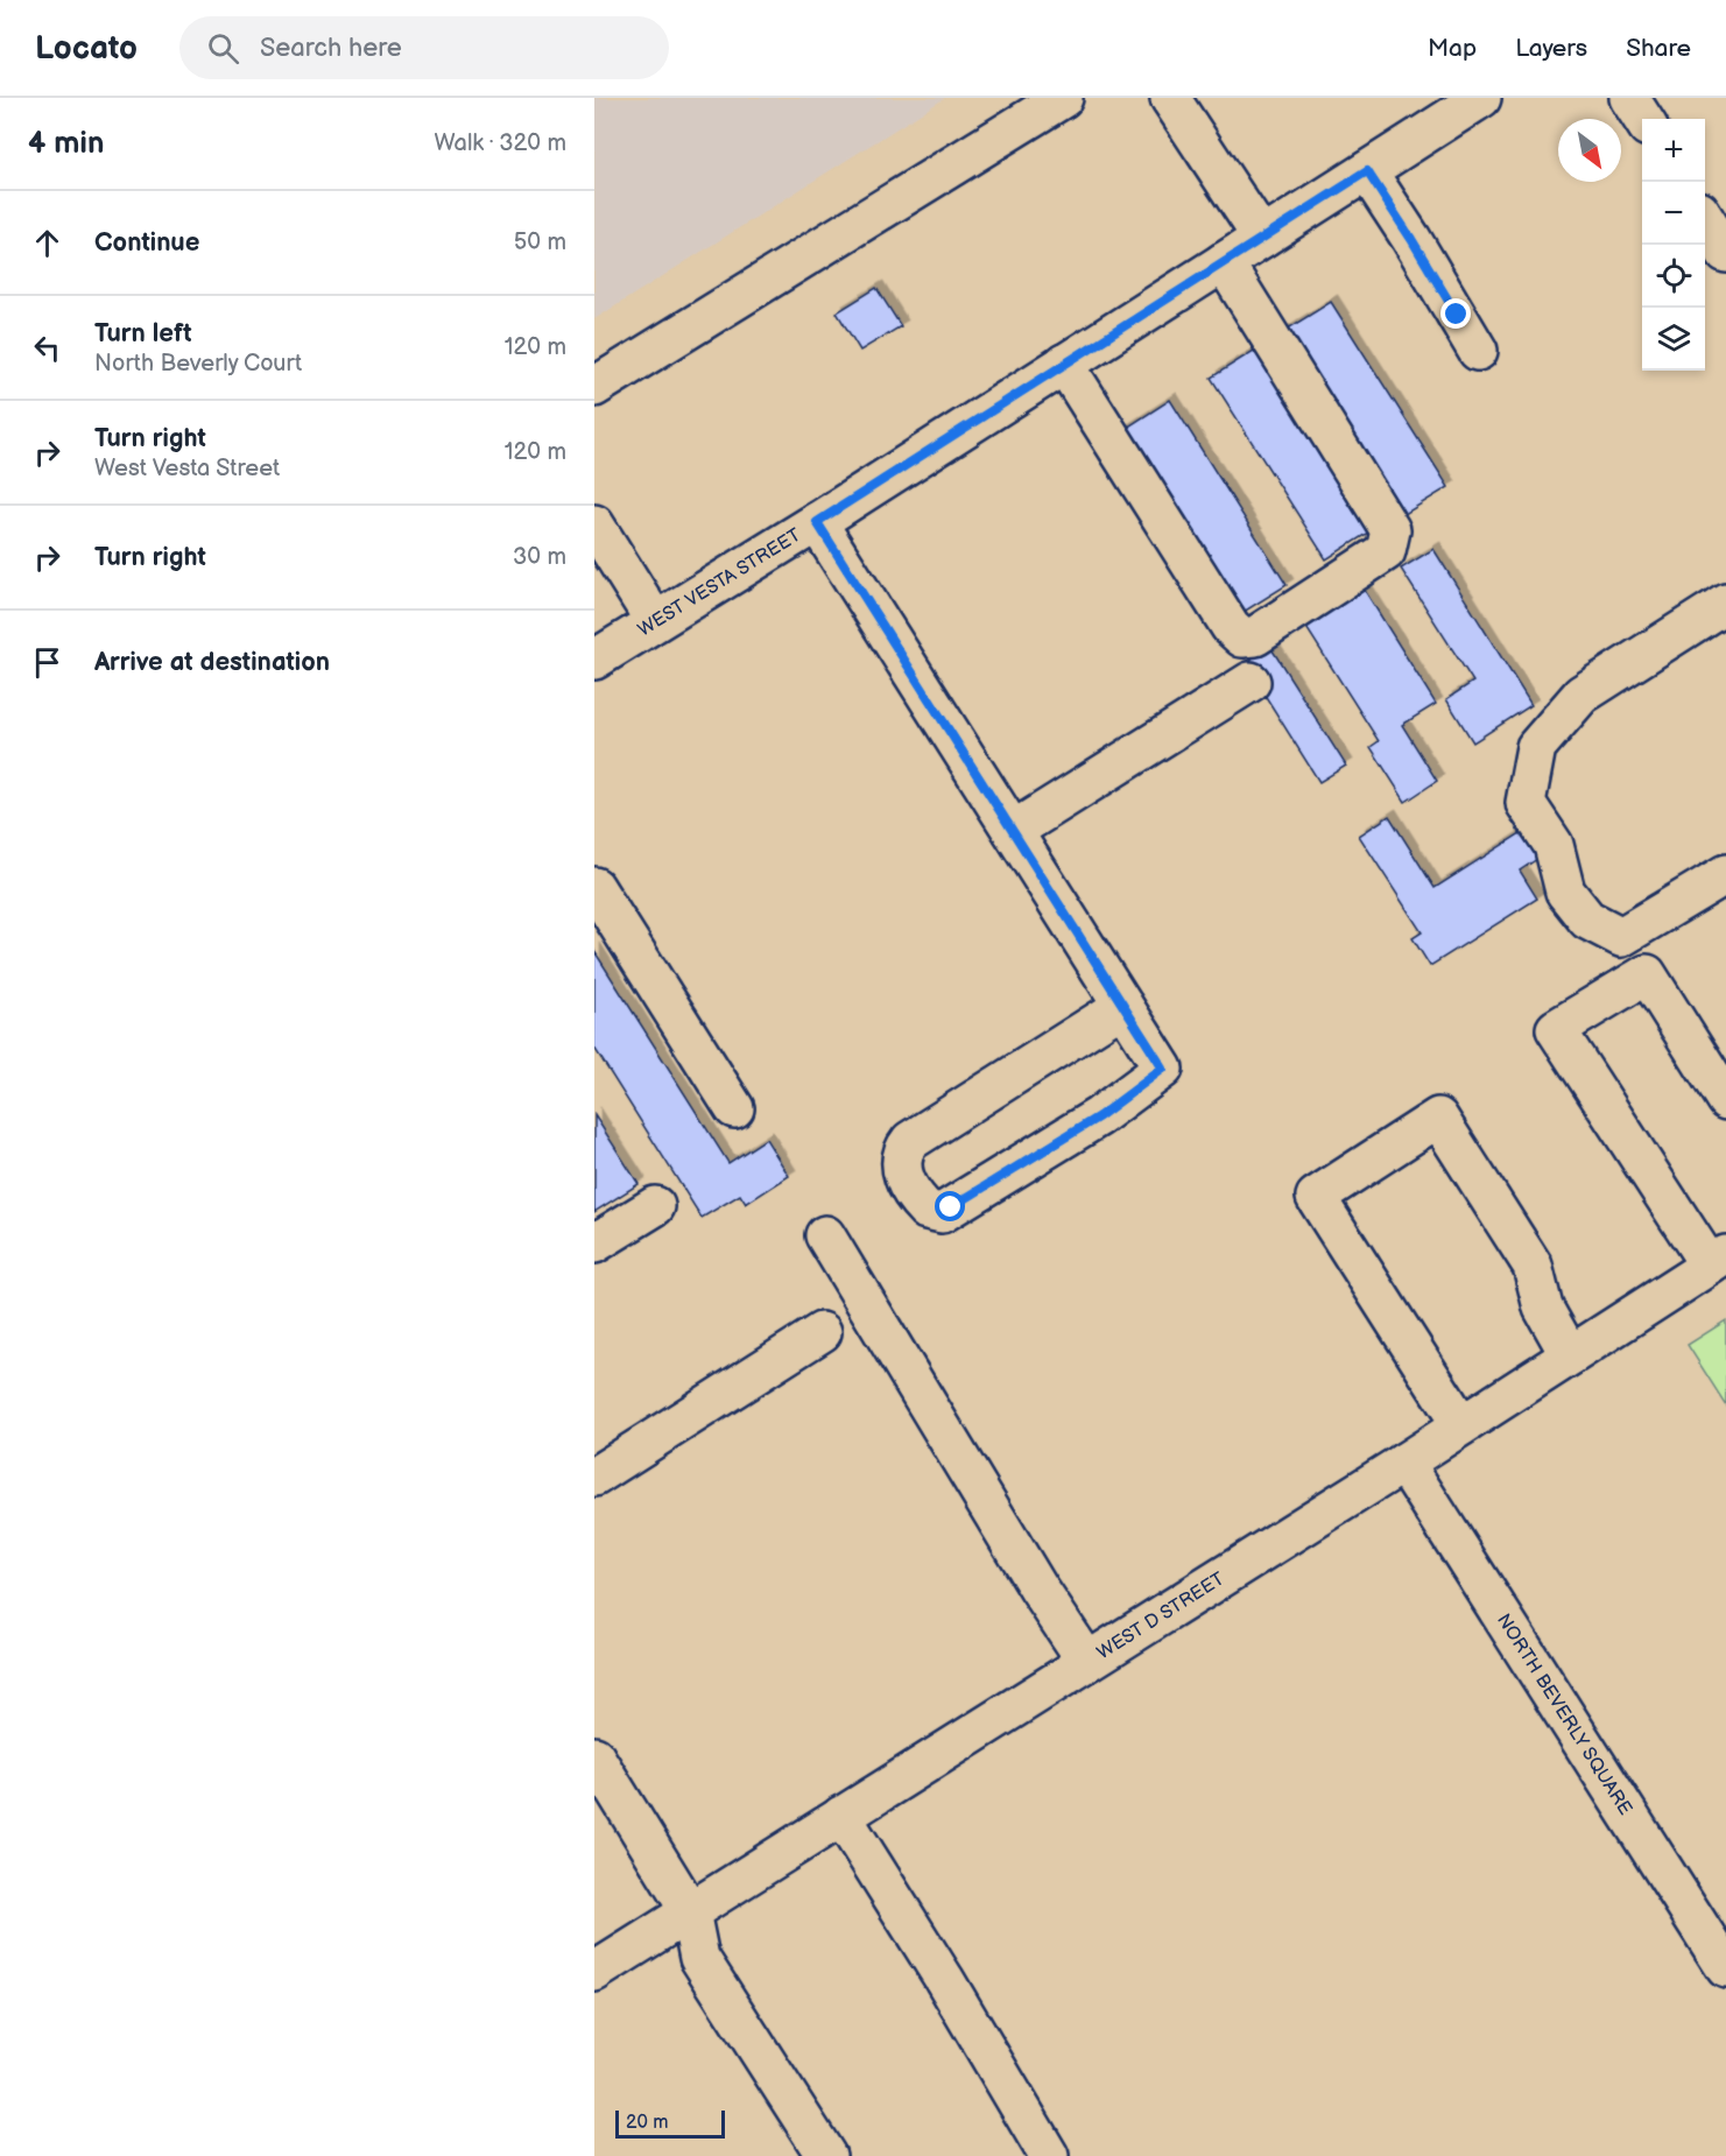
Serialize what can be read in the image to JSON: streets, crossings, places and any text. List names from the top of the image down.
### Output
{
  "streets": {
    "street": ["WEST VESTA STREET", "WEST D STREET", "NORTH BEVERLY SQUARE"]
  },
  "crossings": [
    ["WEST D STREET", "NORTH BEVERLY SQUARE"]
  ],
  "scale_bar": "20 m",
  "north": "bottom right",
  "page": {
    "header": "Locato",
    "search": "Search here",
    "nav": ["Map", "Layers", "Share"],
    "heading": ["4 min", "Walk · 320 m"],
    "map_buttons": ["+", "−"],
    "list": [
      ["Continue", "50 m"],
      ["Turn left", "North Beverly Court", "120 m"],
      ["Turn right", "West Vesta Street", "120 m"],
      ["Turn right", "30 m"],
      "Arrive at destination"
    ],
    "scale": "20 m"
  }
}
